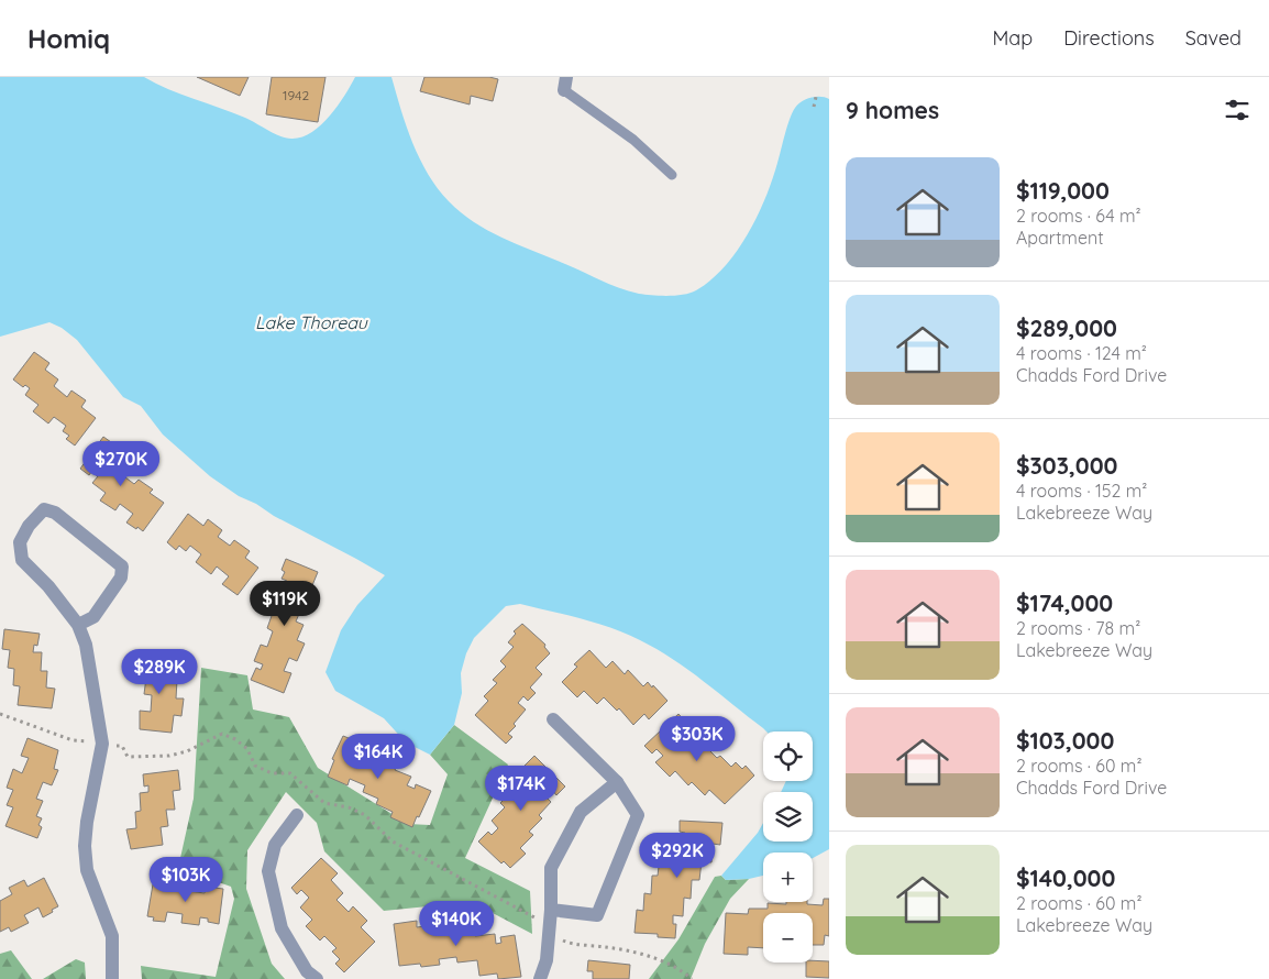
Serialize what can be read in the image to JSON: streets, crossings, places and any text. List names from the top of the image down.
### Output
{
  "water": ["Lake Thoreau"],
  "house_numbers": ["1942"],
  "page": {
    "header": "Homiq",
    "nav": ["Map", "Directions", "Saved"],
    "heading": "9 homes",
    "list": [
      {
        "name": "$119,000",
        "note": "2 rooms · 64 m² · Apartment"
      },
      {
        "name": "$289,000",
        "note": "4 rooms · 124 m² · Chadds Ford Drive"
      },
      {
        "name": "$303,000",
        "note": "4 rooms · 152 m² · Lakebreeze Way"
      },
      {
        "name": "$174,000",
        "note": "2 rooms · 78 m² · Lakebreeze Way"
      },
      {
        "name": "$103,000",
        "note": "2 rooms · 60 m² · Chadds Ford Drive"
      },
      {
        "name": "$140,000",
        "note": "2 rooms · 60 m² · Lakebreeze Way"
      }
    ],
    "price": [
      "$270K",
      "$119K",
      "$289K",
      "$303K",
      "$164K",
      "$174K",
      "$292K",
      "$103K",
      "$140K"
    ],
    "map_buttons": ["+", "−"]
  }
}
